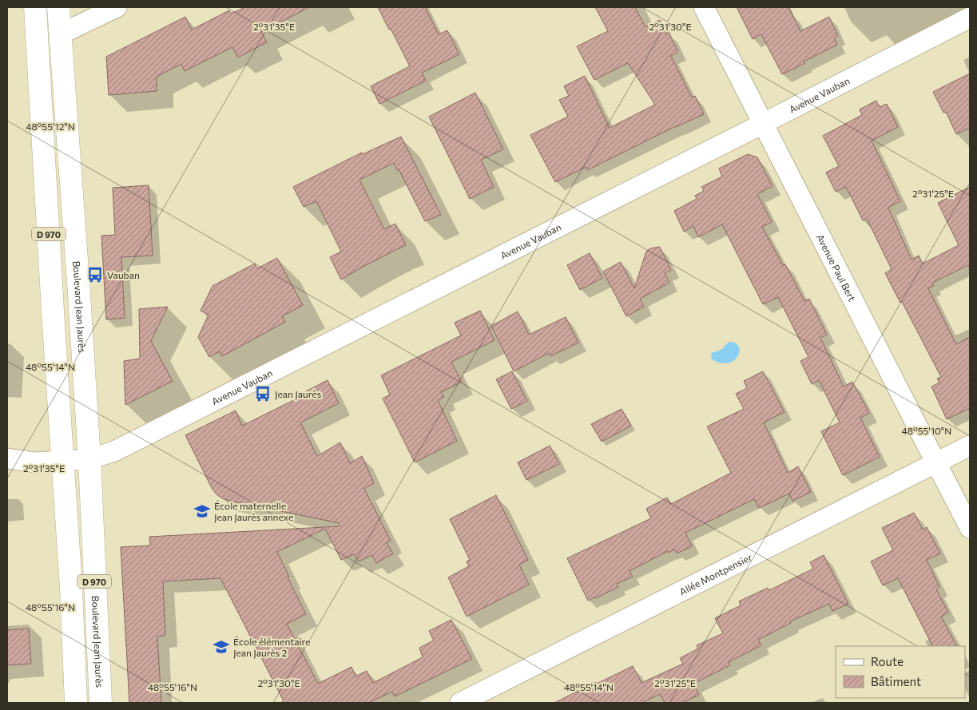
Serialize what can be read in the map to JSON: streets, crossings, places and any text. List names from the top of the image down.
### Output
{
  "streets": {
    "main road": ["D 970", "Boulevard Jean Jaurès"],
    "street": ["Avenue Vauban", "Avenue Paul Bert", "Allée Montpensier"]
  },
  "crossings": [
    ["Avenue Vauban", "D 970"],
    ["Avenue Vauban", "Avenue Paul Bert"],
    ["Avenue Vauban", "Boulevard Jean Jaurès"],
    ["Avenue Paul Bert", "Allée Montpensier"]
  ],
  "places": {
    "bus stop": ["Vauban", "Jean Jaurès"],
    "school or university": ["École maternelle Jean Jaurès annexe", "École élémentaire Jean Jaurès 2"]
  },
  "legend": ["Route", "Bâtiment"],
  "coordinates": [
    "2°31'35\"E",
    "2°31'30\"E",
    "48°55'12\"N",
    "2°31'25\"E",
    "48°55'14\"N",
    "48°55'10\"N",
    "48°55'16\"N"
  ]
}
